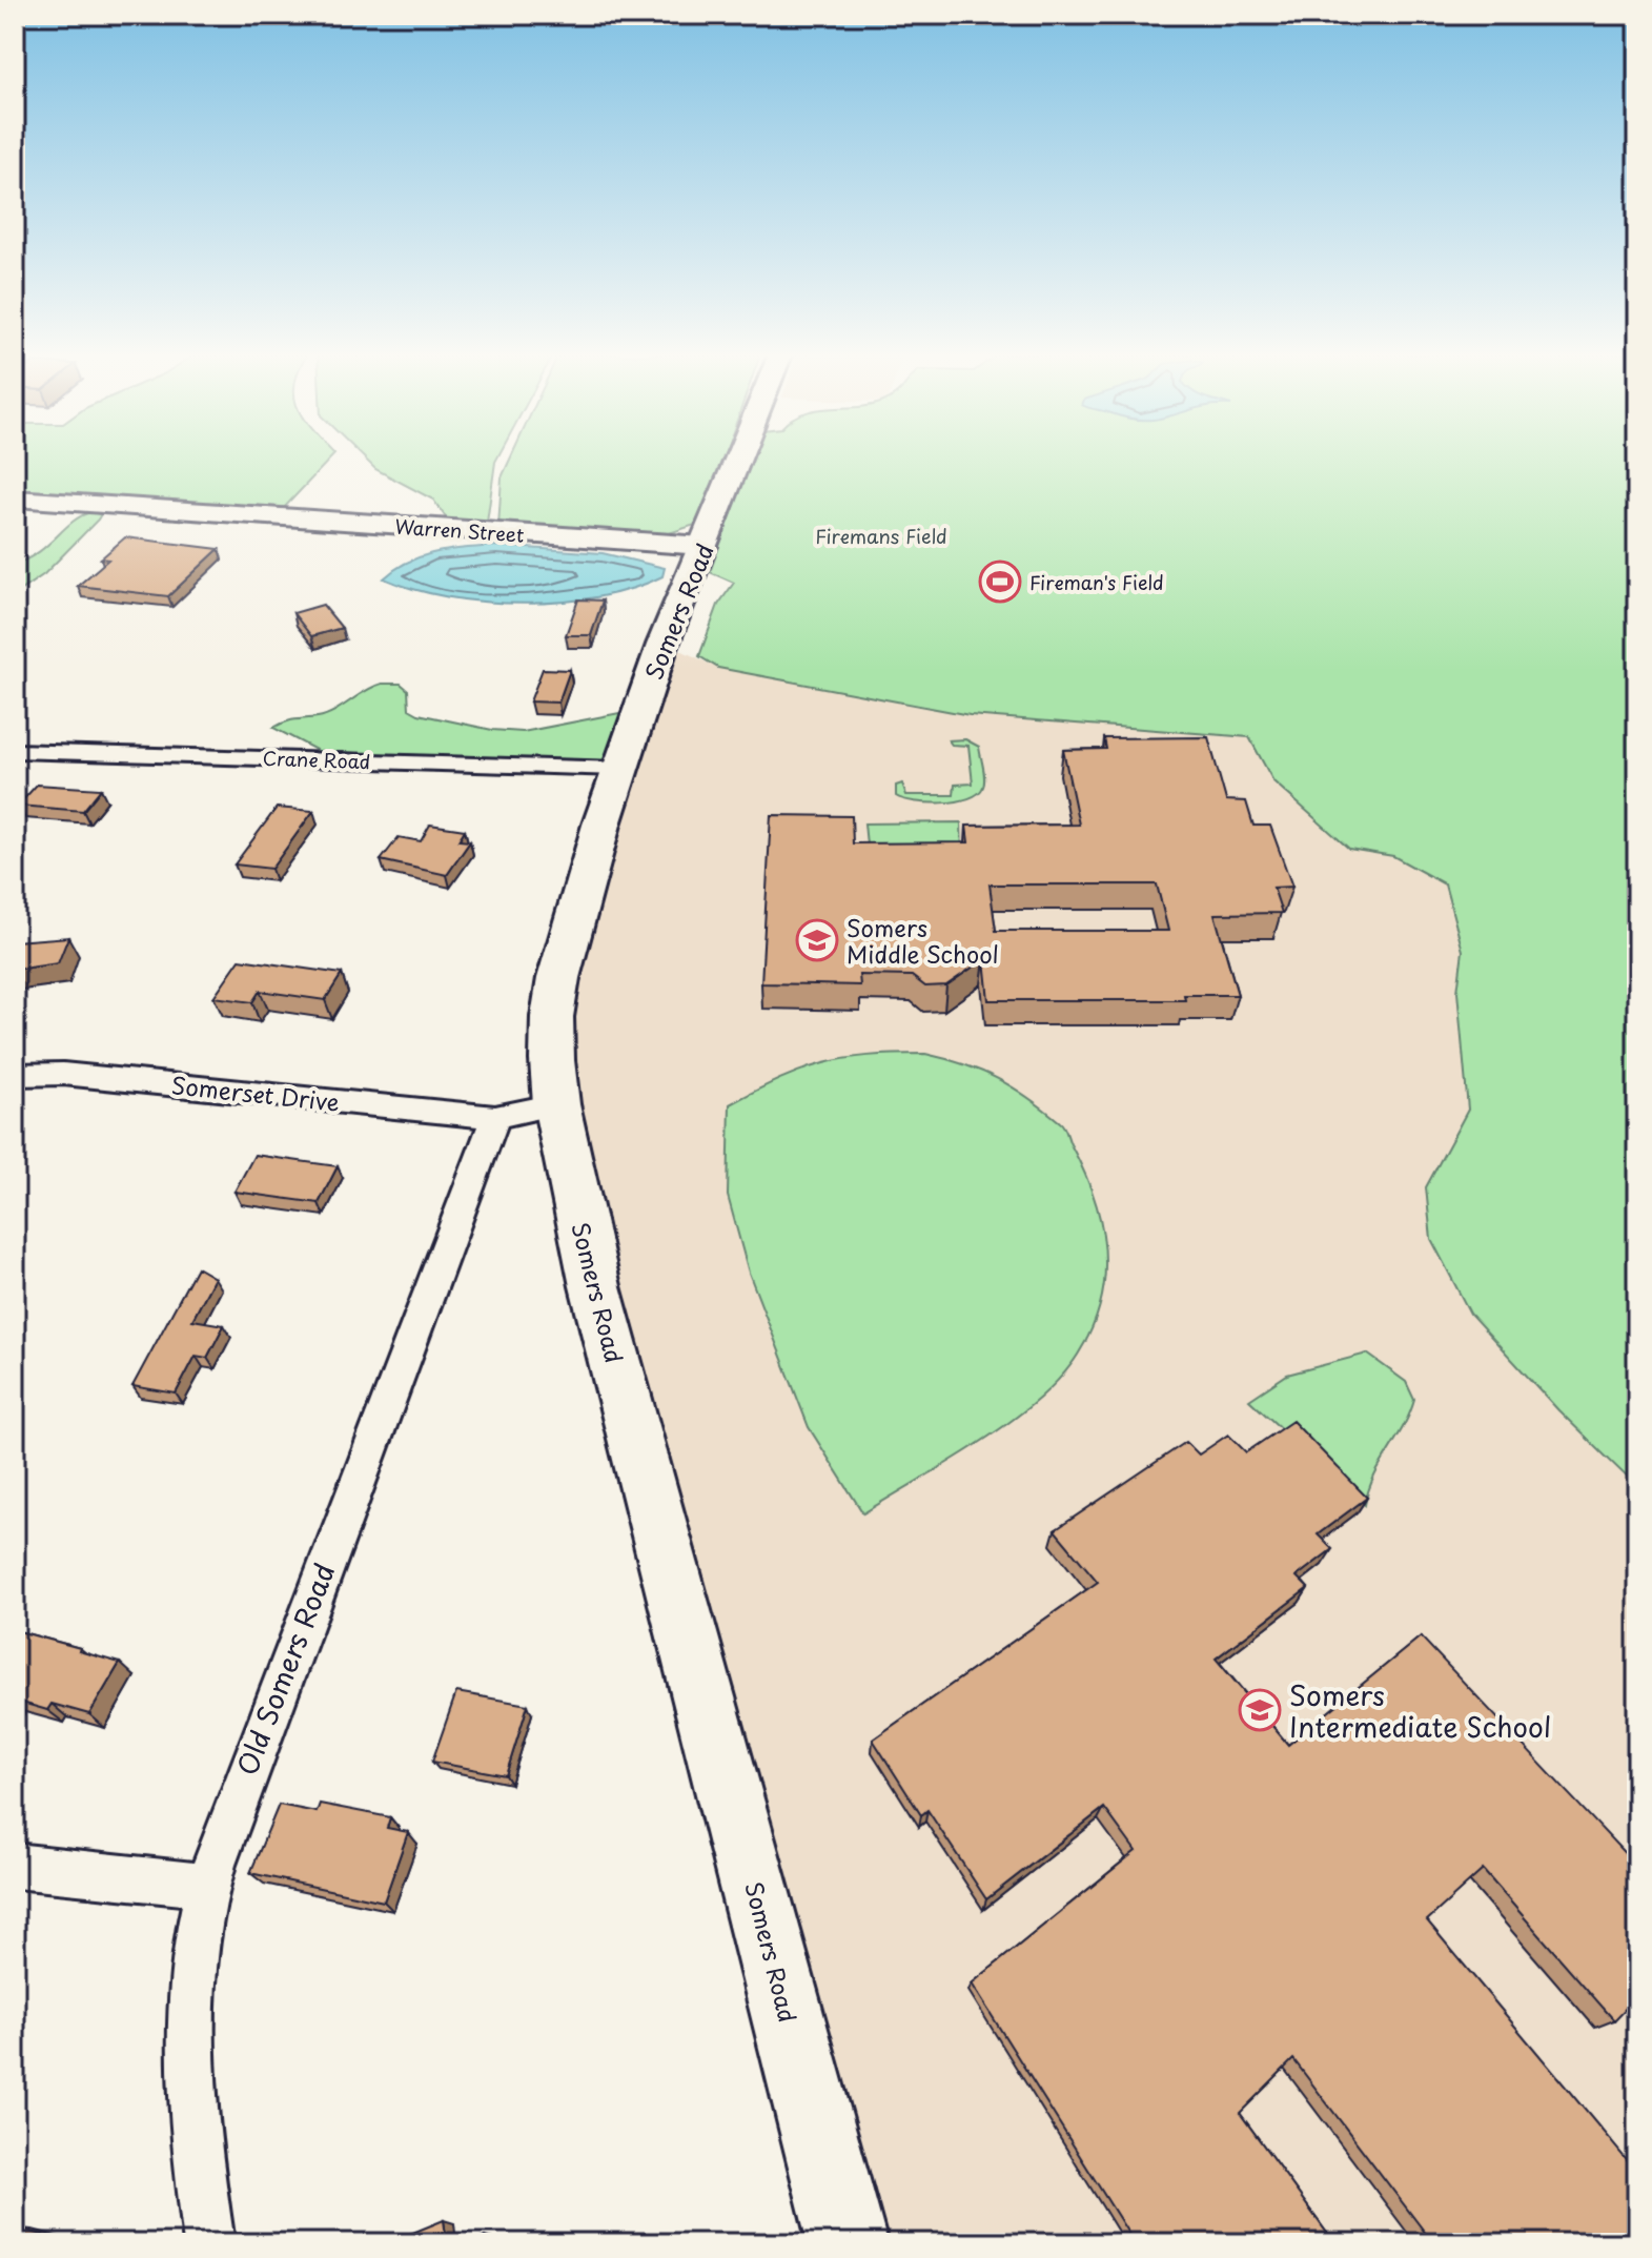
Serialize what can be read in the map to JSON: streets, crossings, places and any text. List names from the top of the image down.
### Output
{
  "streets": {
    "main road": ["Somers Road"],
    "street": [
      "Warren Street",
      "Crane Road",
      "Somerset Drive",
      "Old Somers Road"
    ]
  },
  "crossings": [
    ["Warren Street", "Somers Road"],
    ["Somers Road", "Crane Road"],
    ["Somers Road", "Somerset Drive"],
    ["Somerset Drive", "Old Somers Road"]
  ],
  "parks": ["Firemans Field"],
  "places": {
    "sports": ["Fireman's Field"],
    "school or university": ["Somers Middle School", "Somers Intermediate School"]
  }
}
